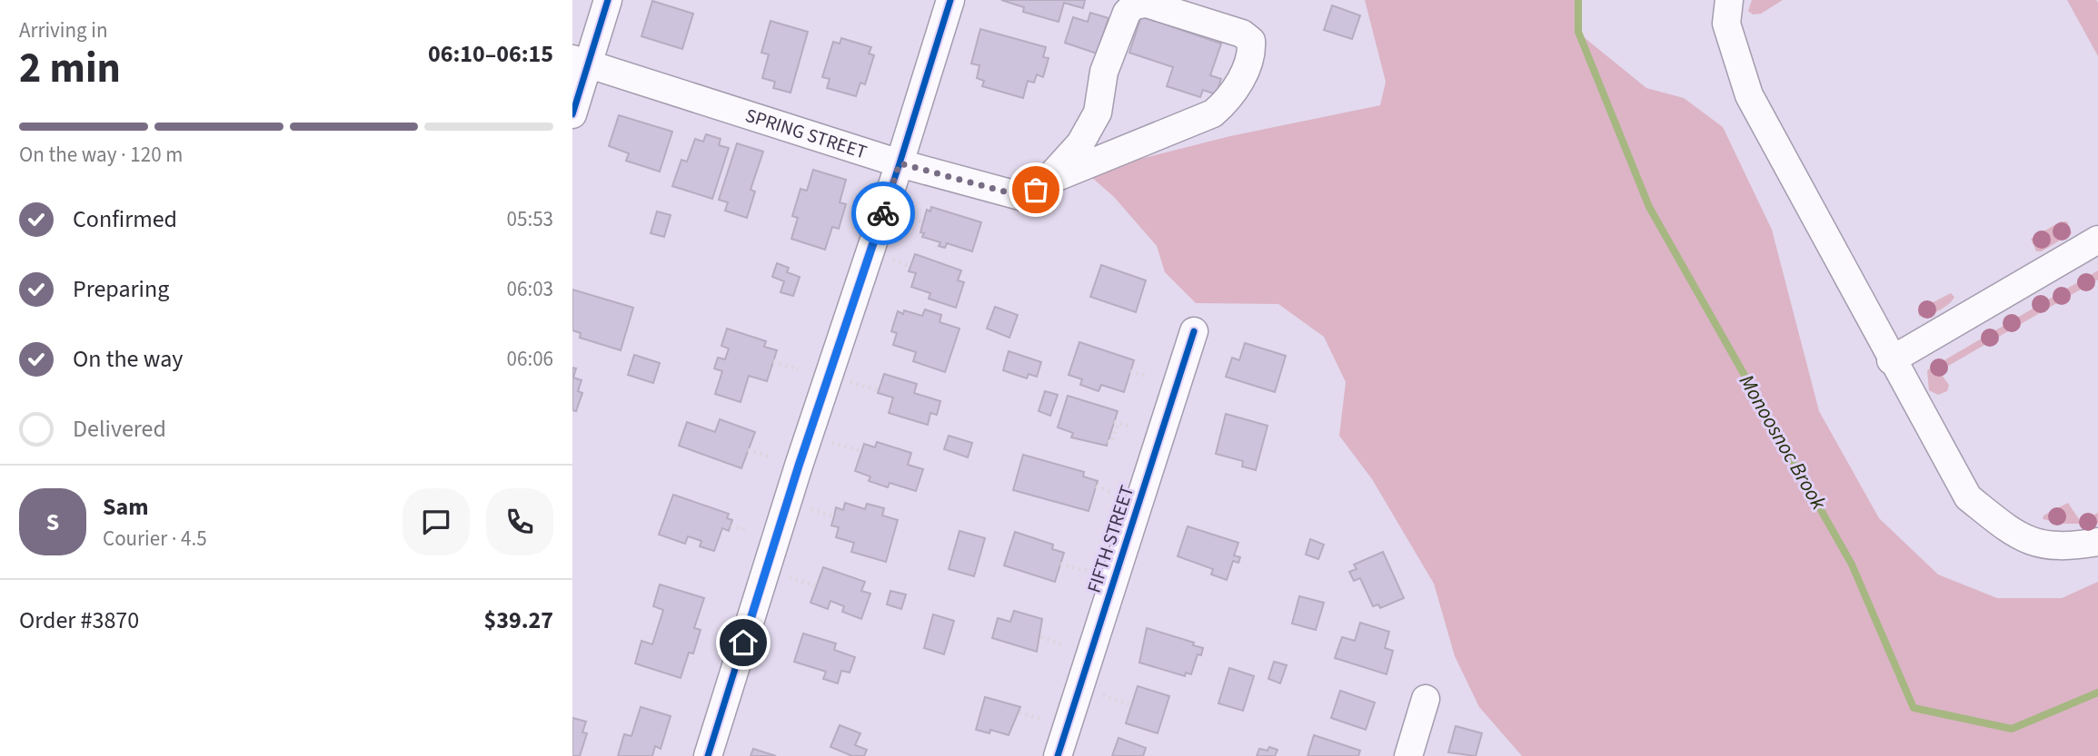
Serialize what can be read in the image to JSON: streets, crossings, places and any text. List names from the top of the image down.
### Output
{
  "streets": {
    "street": ["SPRING STREET", "FIFTH STREET"]
  },
  "water": ["Monoosnoc Brook"],
  "page": {
    "heading": ["2 min", "Arriving in", "06:10–06:15"],
    "panel": [
      "Sam",
      "Courier · 4.5",
      "Order #3870",
      "$39.27"
    ],
    "bar": "On the way · 120 m",
    "list": [
      ["Confirmed", "05:53"],
      ["Preparing", "06:03"],
      ["On the way", "06:06"],
      "Delivered"
    ],
    "round": "S"
  }
}
